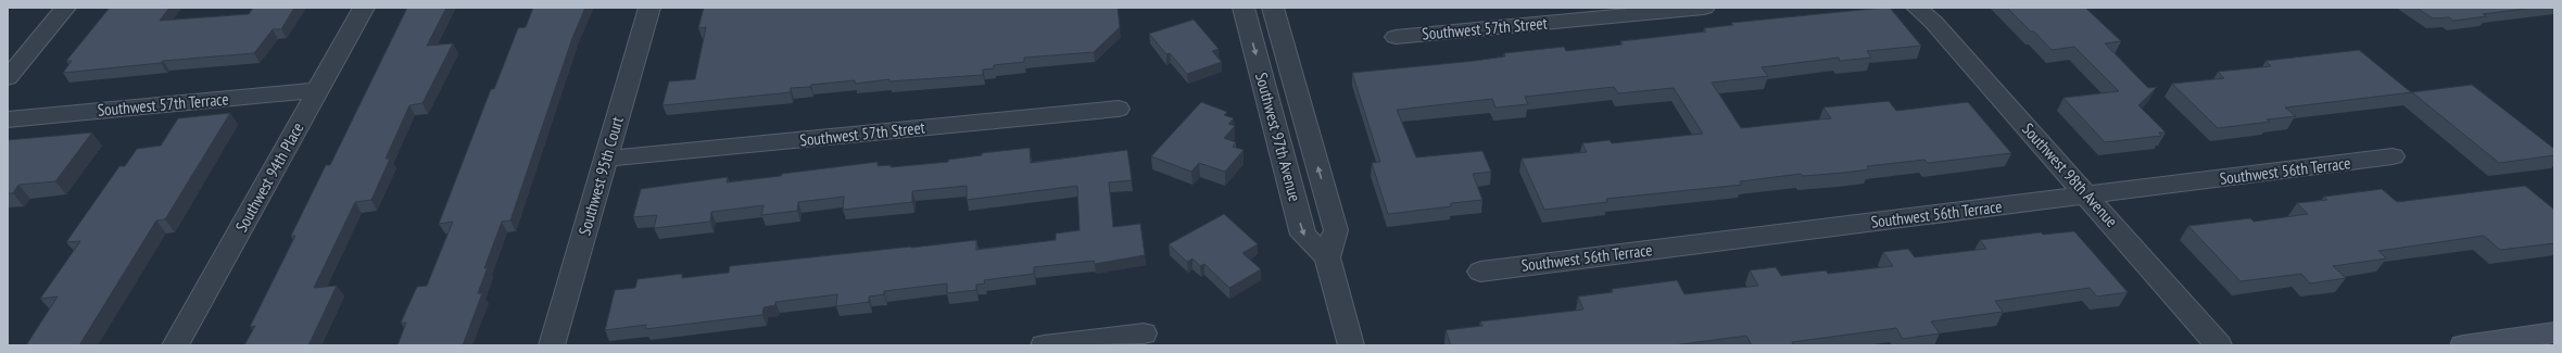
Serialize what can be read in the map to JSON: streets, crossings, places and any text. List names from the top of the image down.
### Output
{
  "streets": {
    "street": [
      "Southwest 57th Street",
      "Southwest 57th Terrace",
      "Southwest 97th Avenue",
      "Southwest 56th Terrace",
      "Southwest 98th Avenue",
      "Southwest 95th Court",
      "Southwest 94th Place"
    ]
  },
  "crossings": [
    ["Southwest 57th Street", "Southwest 95th Court"],
    ["Southwest 57th Terrace", "Southwest 94th Place"],
    ["Southwest 56th Terrace", "Southwest 98th Avenue"]
  ]
}
